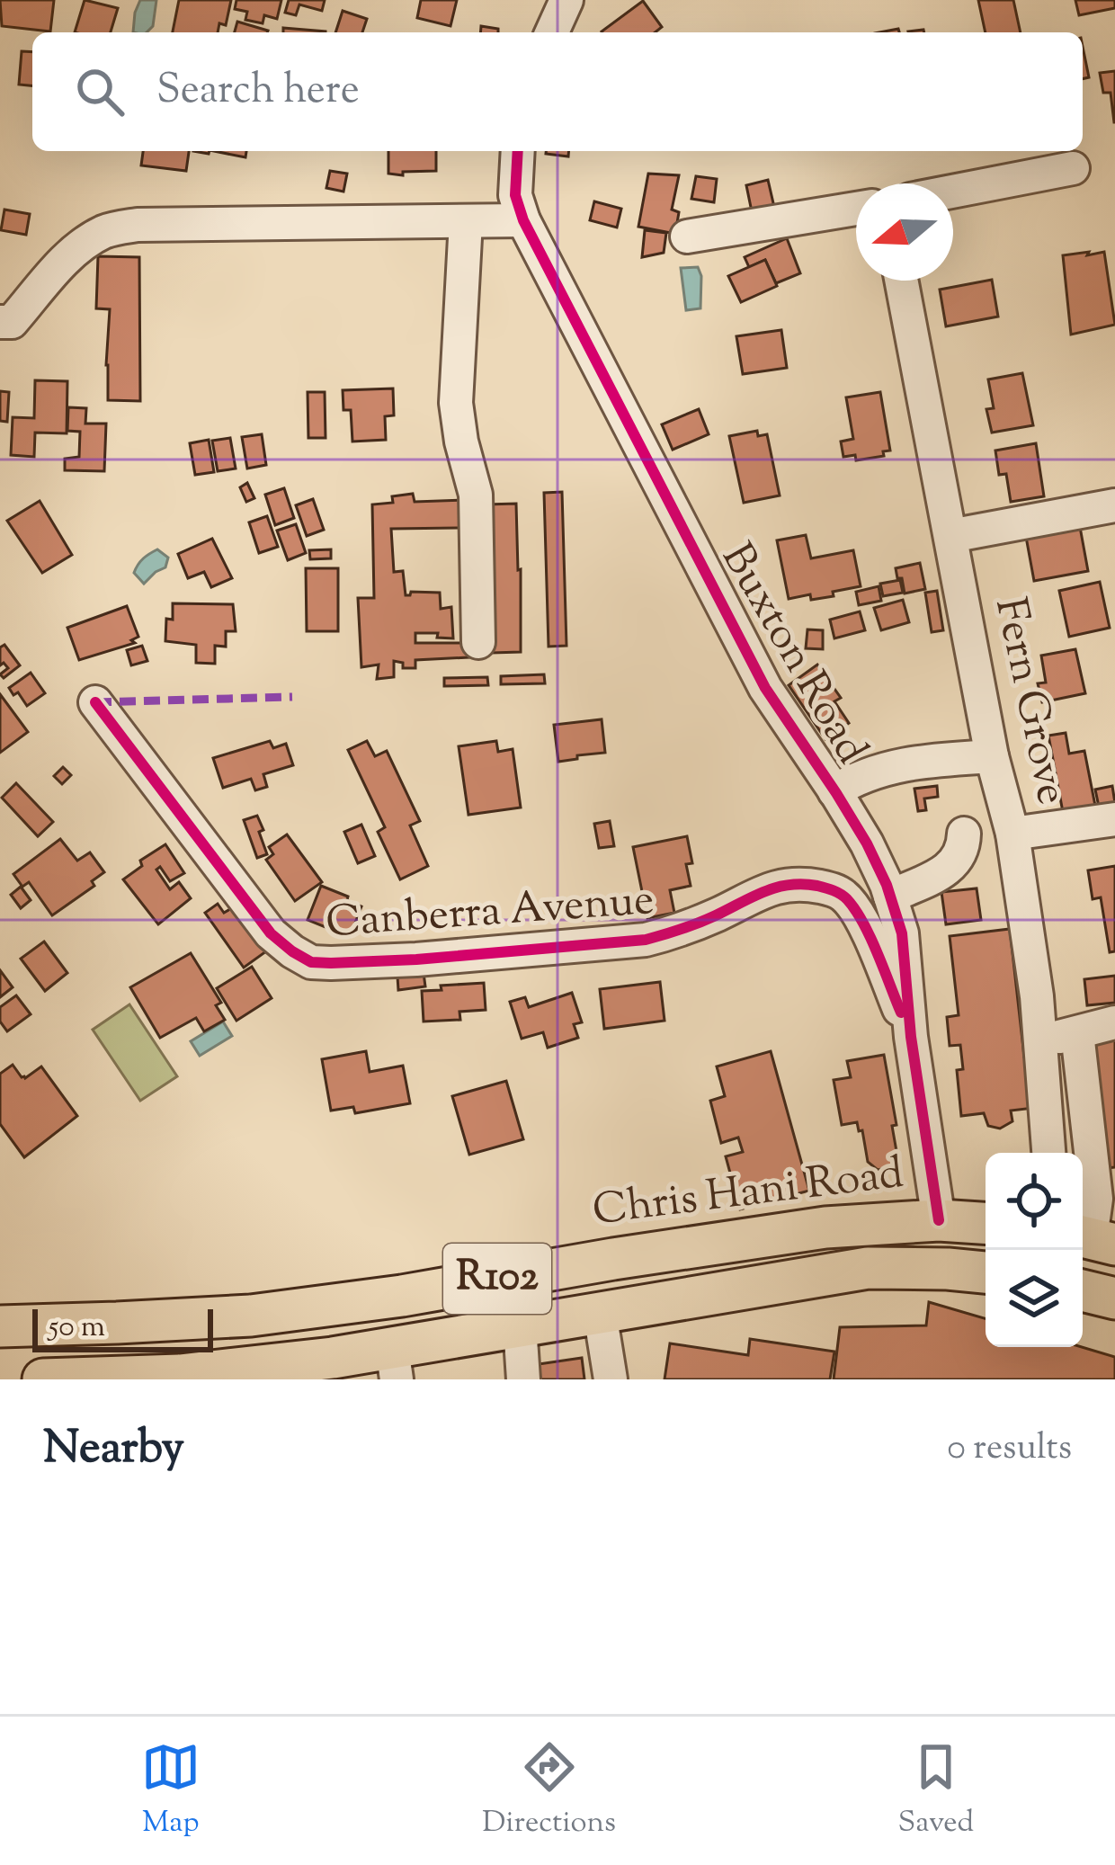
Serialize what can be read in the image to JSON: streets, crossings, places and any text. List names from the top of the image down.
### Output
{
  "streets": {
    "main road": ["Chris Hani Road", "R102"],
    "street": ["Buxton Road", "Fern Grove", "Canberra Avenue"]
  },
  "crossings": [
    ["Buxton Road", "Canberra Avenue"],
    ["Buxton Road", "Chris Hani Road"]
  ],
  "scale_bar": "50 m",
  "north": "left",
  "page": {
    "search": "Search here",
    "scale": "50 m",
    "heading": ["Nearby", "0 results"],
    "nav": ["Map", "Directions", "Saved"]
  }
}
